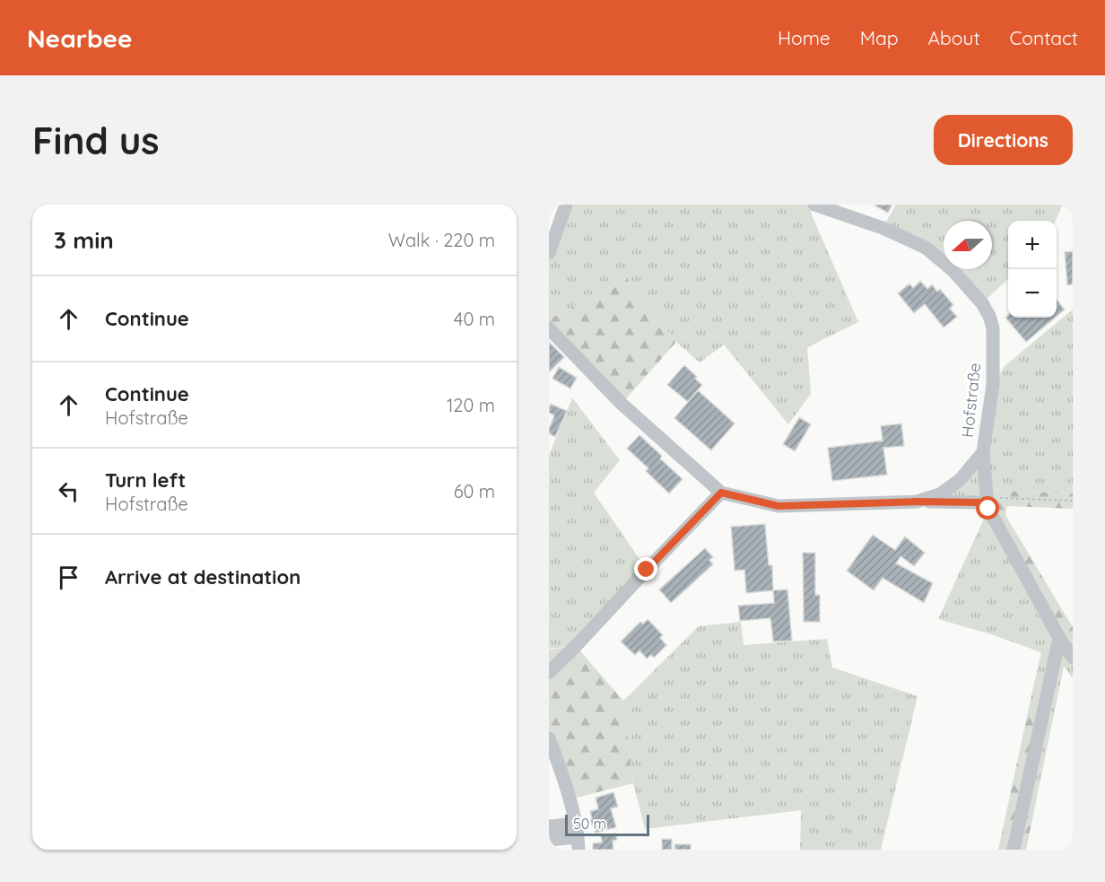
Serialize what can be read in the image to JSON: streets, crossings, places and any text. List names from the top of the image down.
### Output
{
  "streets": {
    "street": ["Hofstraße"]
  },
  "scale_bar": "50 m",
  "north": "left",
  "page": {
    "header": "Nearbee",
    "nav": [
      "Home",
      "Map",
      "About",
      "Contact"
    ],
    "buttons": "Directions",
    "title": "Find us",
    "heading": ["3 min", "Walk · 220 m"],
    "map_buttons": ["+", "−"],
    "list": [
      ["Continue", "40 m"],
      ["Continue", "Hofstraße", "120 m"],
      ["Turn left", "Hofstraße", "60 m"],
      "Arrive at destination"
    ],
    "scale": "50 m"
  }
}
